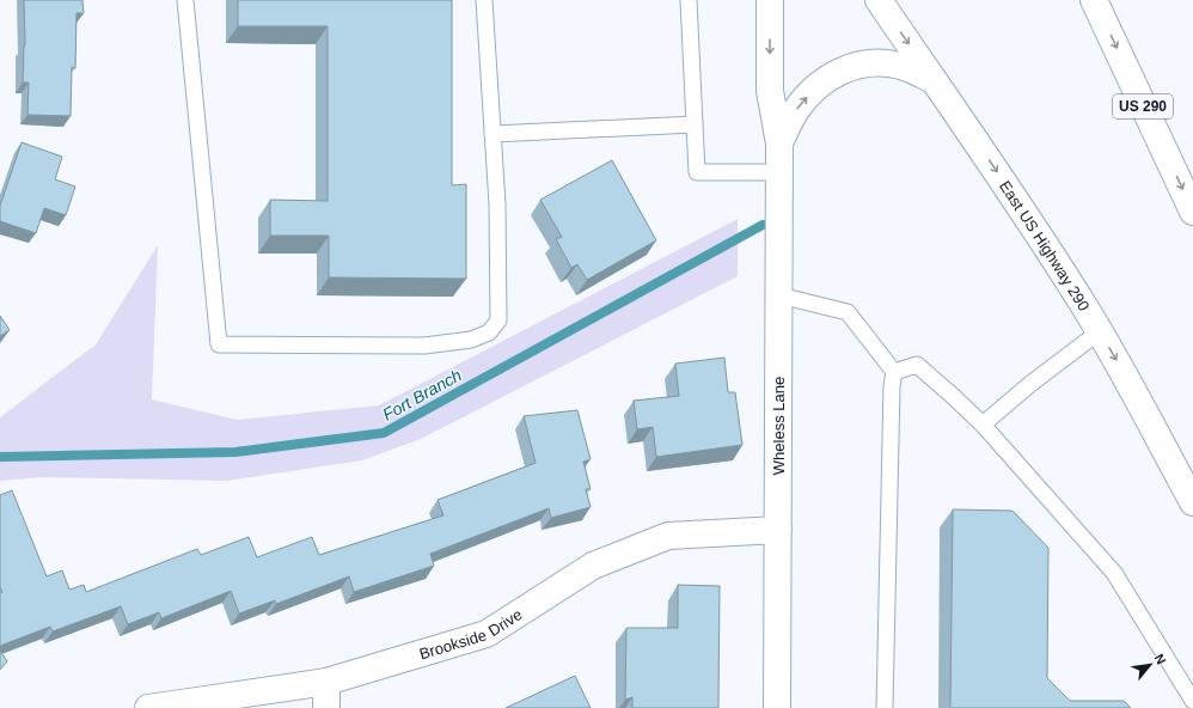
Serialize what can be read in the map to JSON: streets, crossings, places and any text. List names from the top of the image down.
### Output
{
  "streets": {
    "main road": [
      "US 290",
      "East US Highway 290",
      "Wheless Lane",
      "Brookside Drive"
    ]
  },
  "crossings": [
    ["East US Highway 290", "Wheless Lane"],
    ["Wheless Lane", "Brookside Drive"]
  ],
  "water": ["Fort Branch"],
  "north": "top right"
}
